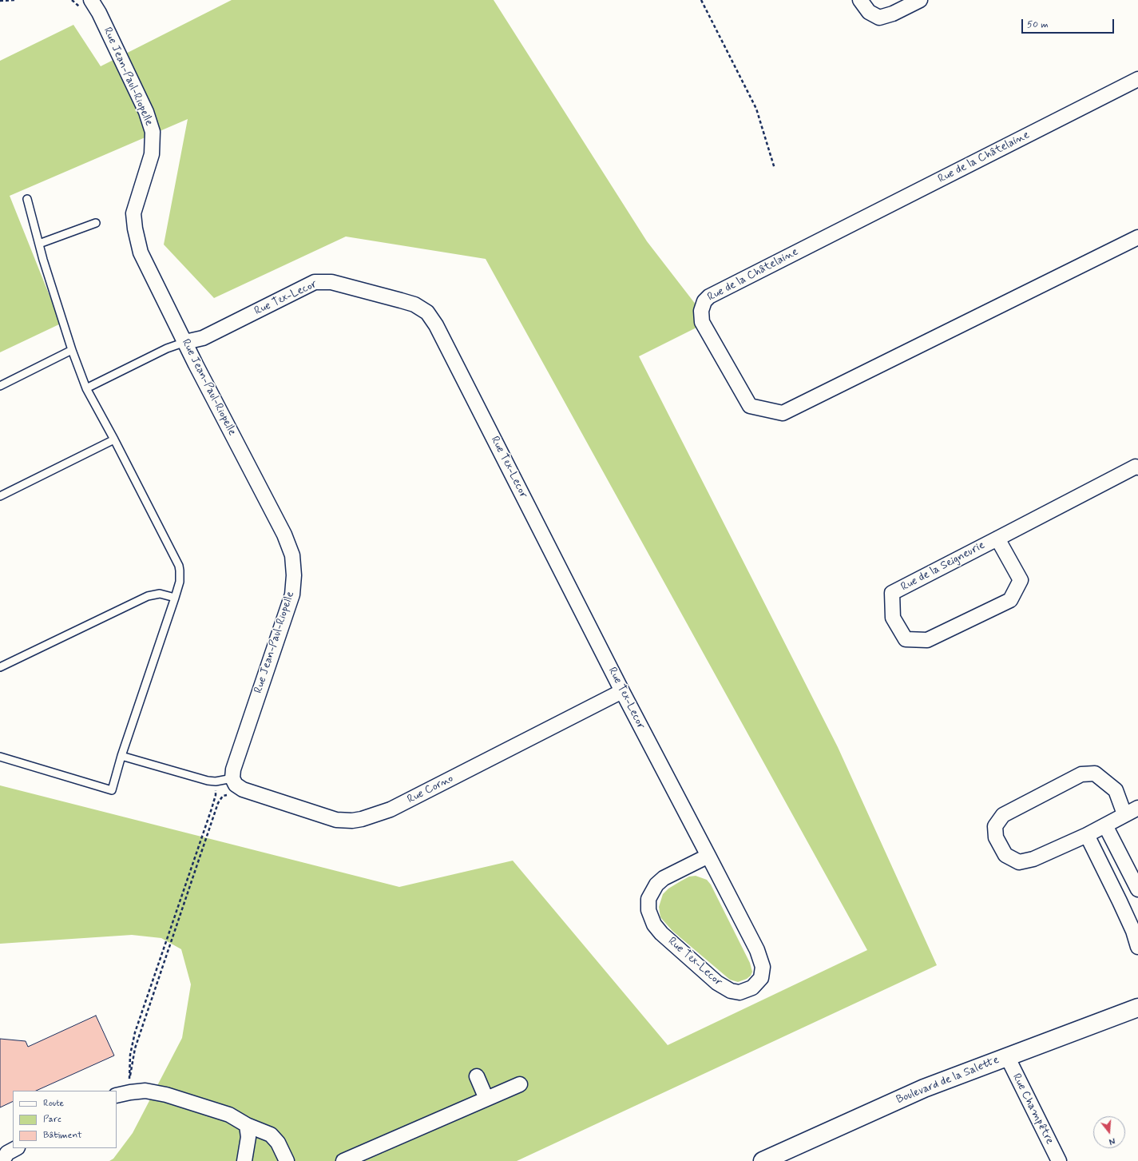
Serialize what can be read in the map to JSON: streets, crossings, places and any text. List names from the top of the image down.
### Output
{
  "streets": {
    "street": [
      "Rue Jean-Paul-Riopelle",
      "Rue de la Châtelaine",
      "Rue Tex-Lecor",
      "Rue de la Seigneurie",
      "Rue Corno",
      "Boulevard de la Salette",
      "Rue Champêtre"
    ]
  },
  "crossings": [
    ["Rue Jean-Paul-Riopelle", "Rue Tex-Lecor"],
    ["Rue Jean-Paul-Riopelle", "Rue Corno"],
    ["Rue Tex-Lecor", "Rue Corno"],
    ["Boulevard de la Salette", "Rue Champêtre"]
  ],
  "legend": ["Route", "Parc", "Bâtiment"],
  "scale_bar": "50 m",
  "north": "bottom"
}
